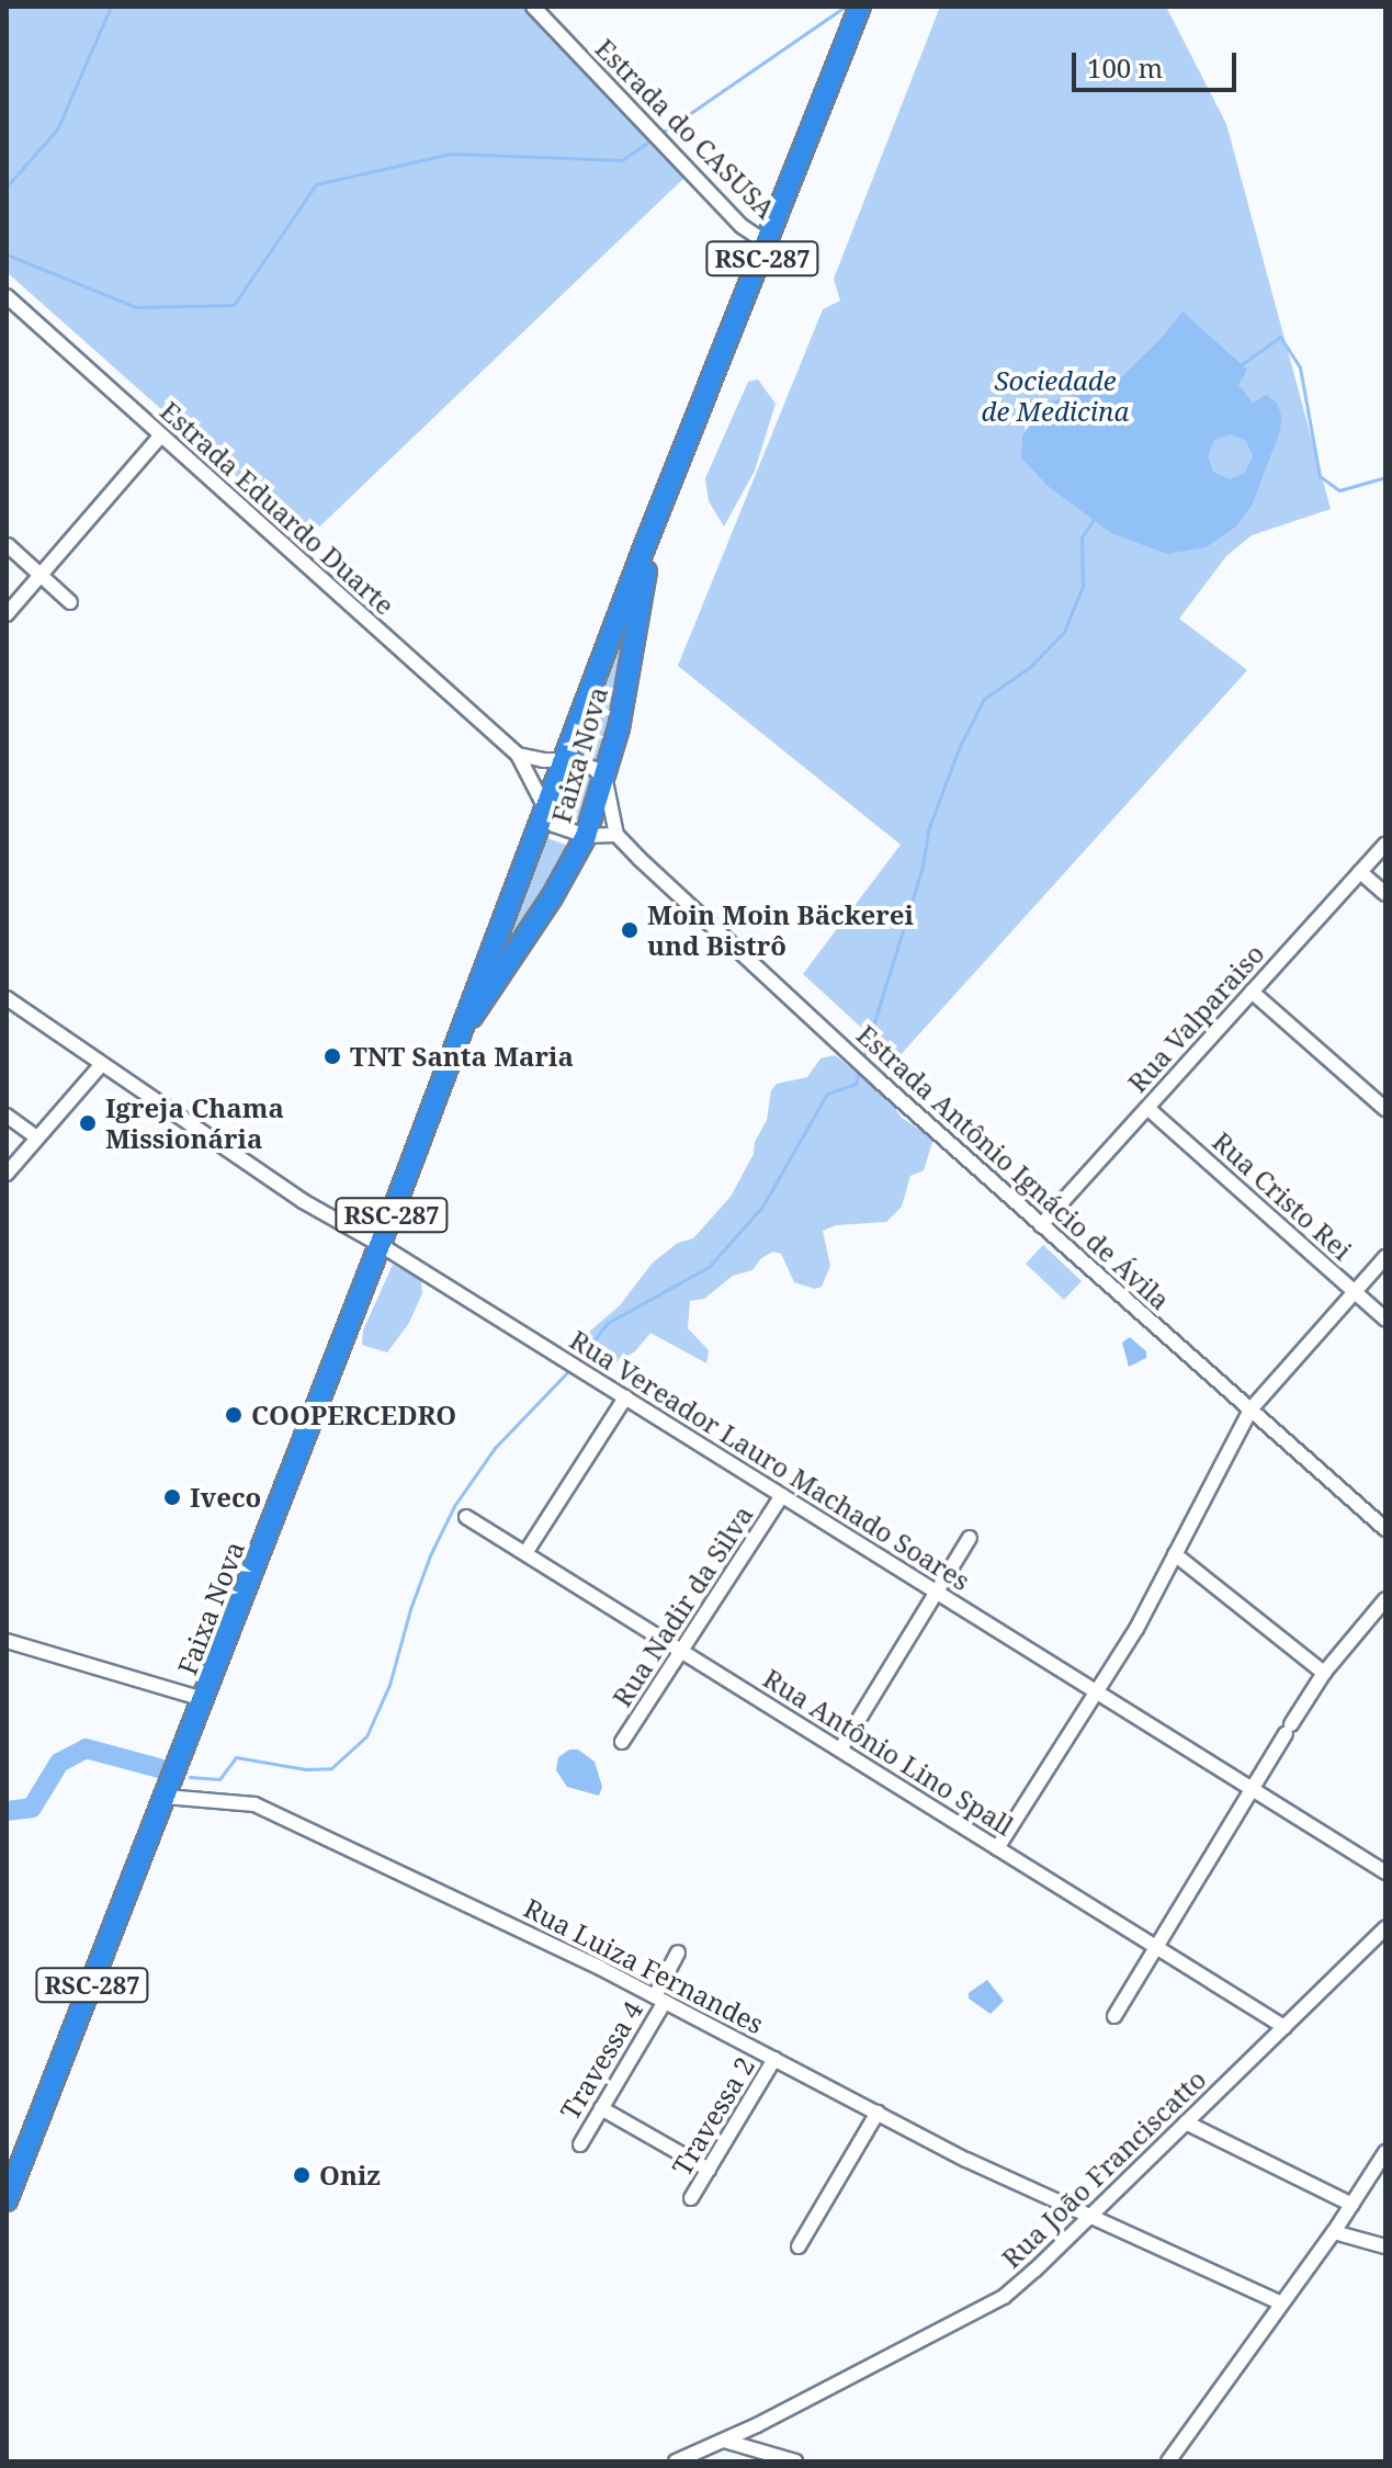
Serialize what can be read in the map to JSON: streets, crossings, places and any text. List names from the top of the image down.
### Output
{
  "streets": {
    "highway": ["RSC-287", "Faixa Nova"],
    "street": [
      "Estrada do CASUSA",
      "Estrada Eduardo Duarte",
      "Rua Valparaiso",
      "Estrada Antônio Ignácio de Ávila",
      "Rua Cristo Rei",
      "Rua Vereador Lauro Machado Soares",
      "Rua Nadir da Silva",
      "Rua Antônio Lino Spall",
      "Rua Luiza Fernandes",
      "Travessa 4",
      "Travessa 2",
      "Rua João Franciscatto"
    ]
  },
  "crossings": [
    ["Estrada do CASUSA", "Faixa Nova"],
    ["Estrada Eduardo Duarte", "Faixa Nova"],
    ["Faixa Nova", "Rua Vereador Lauro Machado Soares"],
    ["Faixa Nova", "Rua Luiza Fernandes"],
    ["Rua Valparaiso", "Estrada Antônio Ignácio de Ávila"],
    ["Rua Valparaiso", "Rua Cristo Rei"],
    ["Rua Vereador Lauro Machado Soares", "Rua Nadir da Silva"],
    ["Rua Nadir da Silva", "Rua Antônio Lino Spall"],
    ["Rua Antônio Lino Spall", "Rua João Franciscatto"],
    ["Rua Luiza Fernandes", "Travessa 4"],
    ["Rua Luiza Fernandes", "Travessa 2"],
    ["Rua Luiza Fernandes", "Rua João Franciscatto"]
  ],
  "parks": ["Sociedade de Medicina"],
  "places": [
    "Moin Moin Bäckerei und Bistrô",
    "TNT Santa Maria",
    "Igreja Chama Missionária",
    "COOPERCEDRO",
    "Iveco",
    "Oniz"
  ],
  "scale_bar": "100 m"
}
